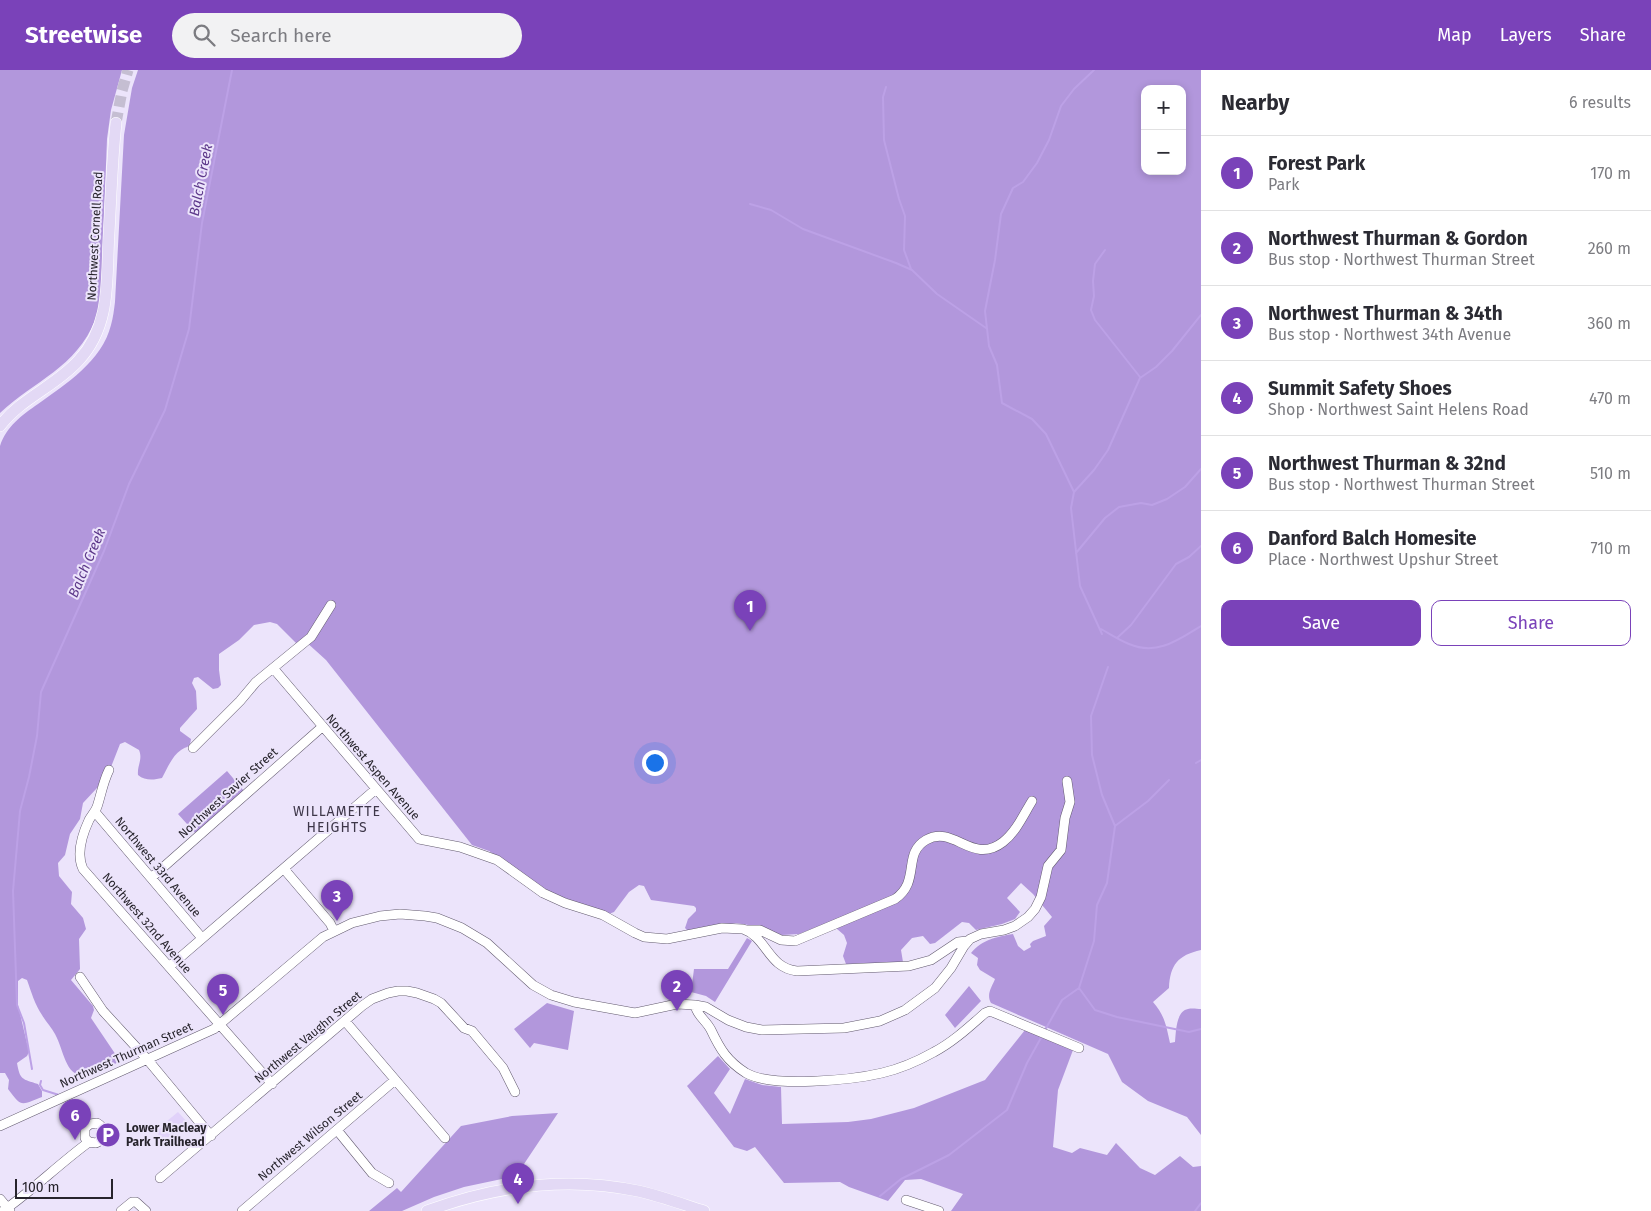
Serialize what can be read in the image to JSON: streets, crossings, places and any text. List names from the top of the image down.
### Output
{
  "streets": {
    "main road": ["Northwest Cornell Road"],
    "street": [
      "Northwest Aspen Avenue",
      "Northwest Savier Street",
      "Northwest 33rd Avenue",
      "Northwest 32nd Avenue",
      "Northwest Vaughn Street",
      "Northwest Thurman Street",
      "Northwest Wilson Street"
    ]
  },
  "crossings": [
    ["Northwest Aspen Avenue", "Northwest Savier Street"],
    ["Northwest Savier Street", "Northwest 33rd Avenue"],
    ["Northwest 33rd Avenue", "Northwest 32nd Avenue"],
    ["Northwest 32nd Avenue", "Northwest Vaughn Street"],
    ["Northwest 32nd Avenue", "Northwest Thurman Street"]
  ],
  "districts": ["WILLAMETTE HEIGHTS"],
  "water": ["Balch Creek"],
  "places": {
    "parking": ["Lower Macleay Park Trailhead"]
  },
  "scale_bar": "100 m",
  "page": {
    "header": "Streetwise",
    "search": "Search here",
    "nav": ["Map", "Layers", "Share"],
    "heading": ["Nearby", "6 results"],
    "map_buttons": ["+", "−"],
    "list": [
      {
        "mark": "1",
        "name": "Forest Park",
        "note": "Park",
        "value": "170 m"
      },
      {
        "mark": "2",
        "name": "Northwest Thurman & Gordon",
        "note": "Bus stop · Northwest Thurman Street",
        "value": "260 m"
      },
      {
        "mark": "3",
        "name": "Northwest Thurman & 34th",
        "note": "Bus stop · Northwest 34th Avenue",
        "value": "360 m"
      },
      {
        "mark": "4",
        "name": "Summit Safety Shoes",
        "note": "Shop · Northwest Saint Helens Road",
        "value": "470 m"
      },
      {
        "mark": "5",
        "name": "Northwest Thurman & 32nd",
        "note": "Bus stop · Northwest Thurman Street",
        "value": "510 m"
      },
      {
        "mark": "6",
        "name": "Danford Balch Homesite",
        "note": "Place · Northwest Upshur Street",
        "value": "710 m"
      }
    ],
    "buttons": ["Save", "Share"],
    "pins": [
      "1",
      "3",
      "2",
      "5",
      "6",
      "4"
    ],
    "scale": "100 m"
  }
}
